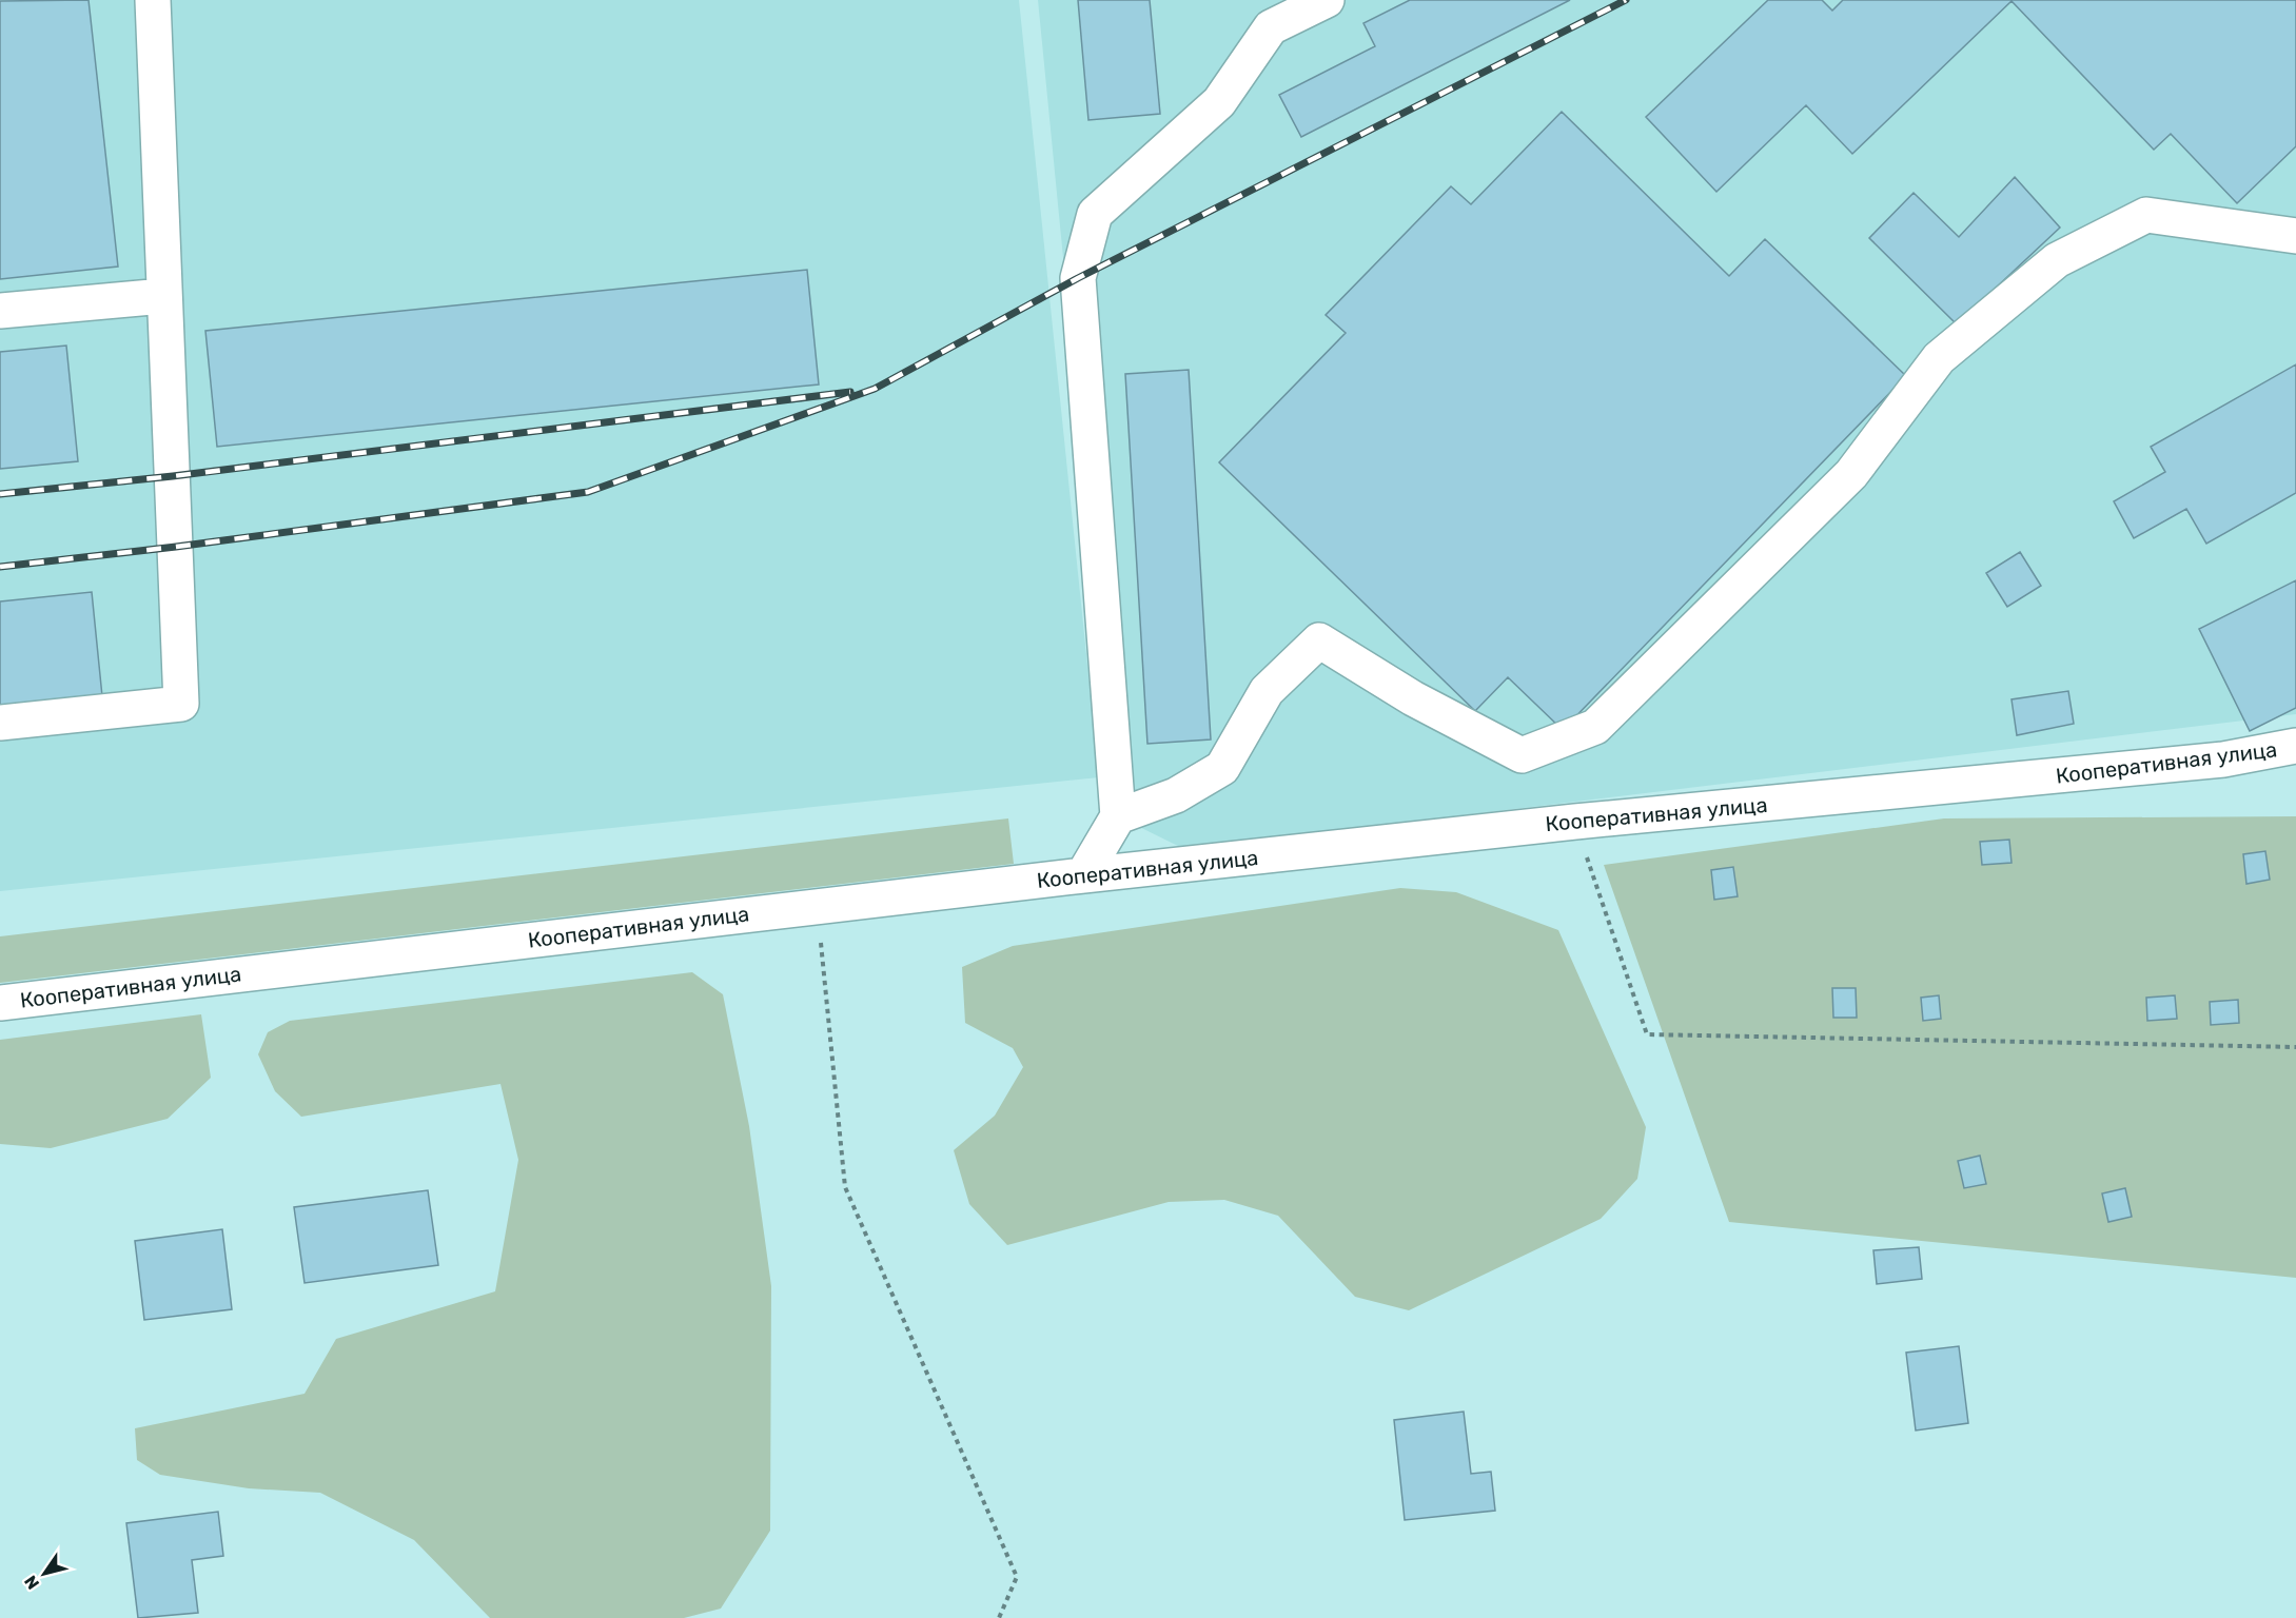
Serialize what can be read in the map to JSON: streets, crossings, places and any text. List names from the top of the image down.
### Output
{
  "streets": {
    "street": ["Кооперативная улица"]
  },
  "north": "bottom left"
}
